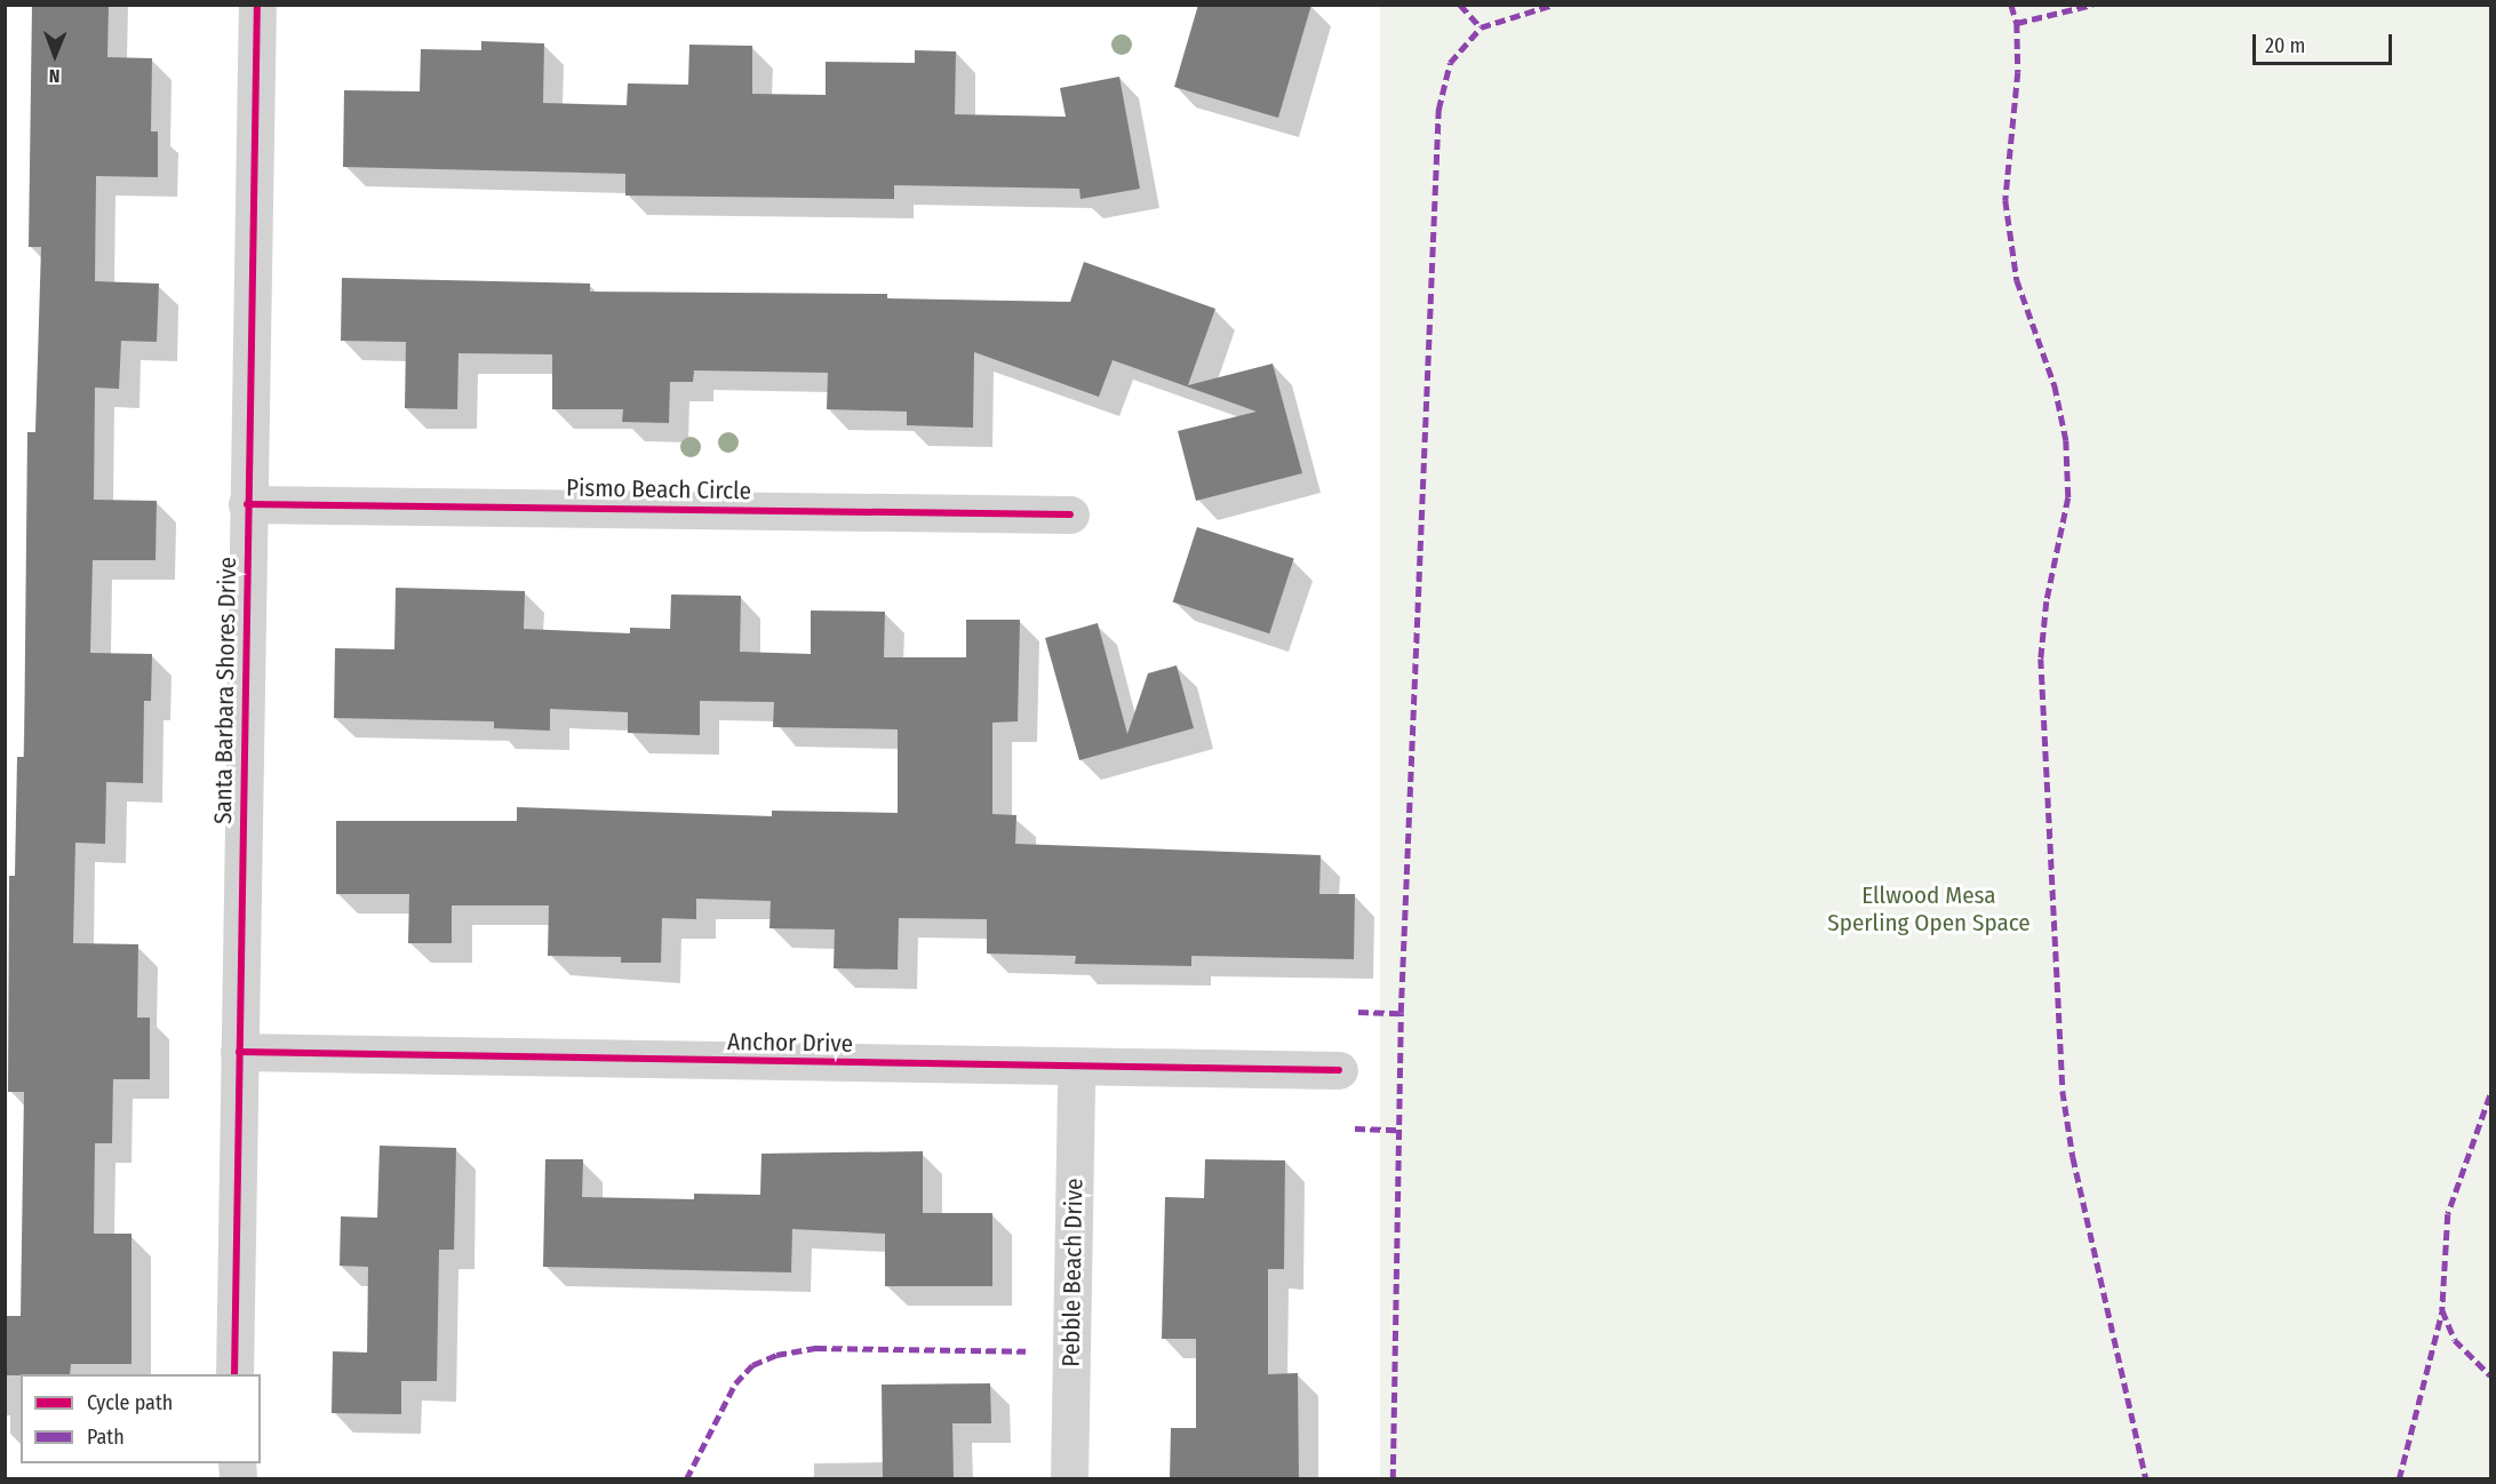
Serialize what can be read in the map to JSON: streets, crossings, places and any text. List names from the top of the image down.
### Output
{
  "streets": {
    "street": [
      "Pismo Beach Circle",
      "Santa Barbara Shores Drive",
      "Anchor Drive",
      "Pebble Beach Drive"
    ]
  },
  "crossings": [
    ["Pismo Beach Circle", "Santa Barbara Shores Drive"],
    ["Santa Barbara Shores Drive", "Anchor Drive"],
    ["Anchor Drive", "Pebble Beach Drive"]
  ],
  "parks": ["Ellwood Mesa Sperling Open Space"],
  "legend": ["Cycle path", "Path"],
  "scale_bar": "20 m",
  "north": "bottom"
}
